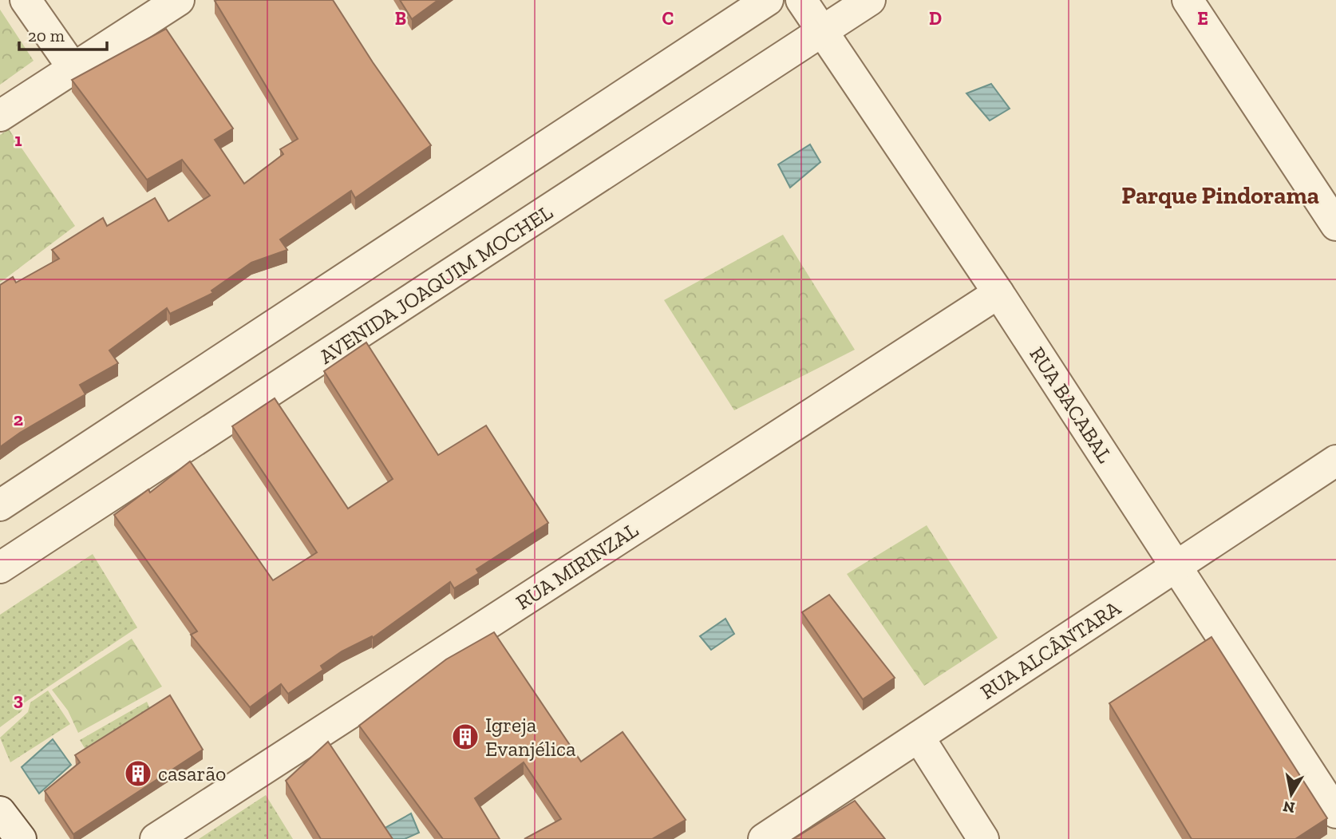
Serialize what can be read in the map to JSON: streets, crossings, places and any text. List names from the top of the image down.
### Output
{
  "streets": {
    "street": [
      "AVENIDA JOAQUIM MOCHEL",
      "RUA BACABAL",
      "RUA MIRINZAL",
      "RUA ALCÂNTARA"
    ]
  },
  "crossings": [
    ["AVENIDA JOAQUIM MOCHEL", "RUA BACABAL"],
    ["RUA BACABAL", "RUA MIRINZAL"],
    ["RUA BACABAL", "RUA ALCÂNTARA"]
  ],
  "districts": ["Parque Pindorama"],
  "places": {
    "building": ["Igreja Evanjélica", "casarão"]
  },
  "scale_bar": "20 m",
  "north": "bottom",
  "grid": {
    "columns": [
      "B",
      "C",
      "D",
      "E"
    ],
    "rows": ["1", "2", "3"]
  }
}
